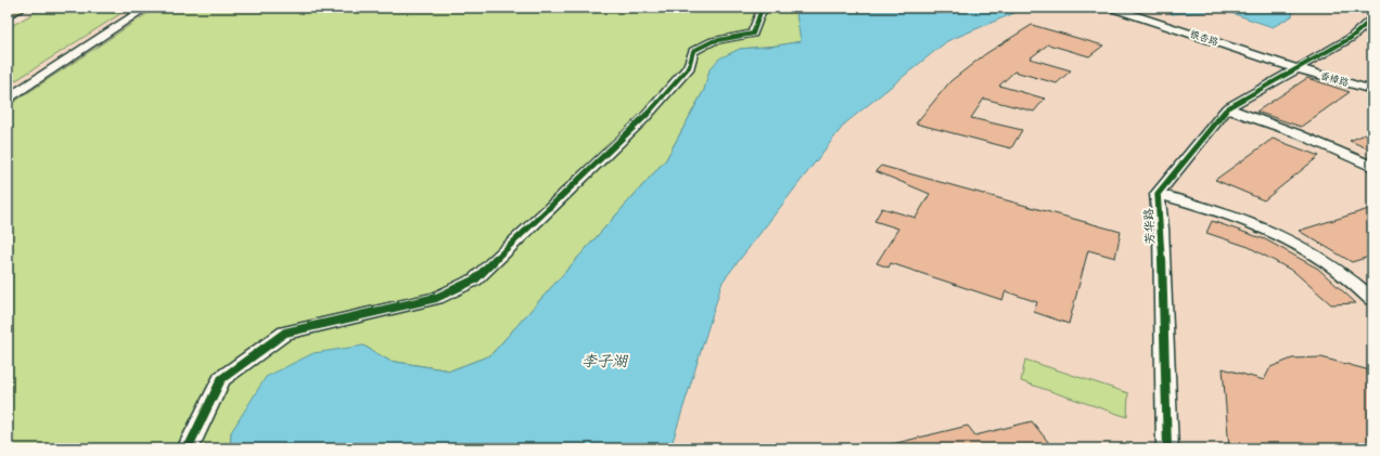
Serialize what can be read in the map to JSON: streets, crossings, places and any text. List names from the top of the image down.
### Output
{
  "streets": {
    "street": ["银杏路", "香樟路", "芳华路"]
  },
  "crossings": [
    ["银杏路", "香樟路"],
    ["银杏路", "芳华路"],
    ["香樟路", "芳华路"]
  ],
  "water": ["李子湖"]
}
